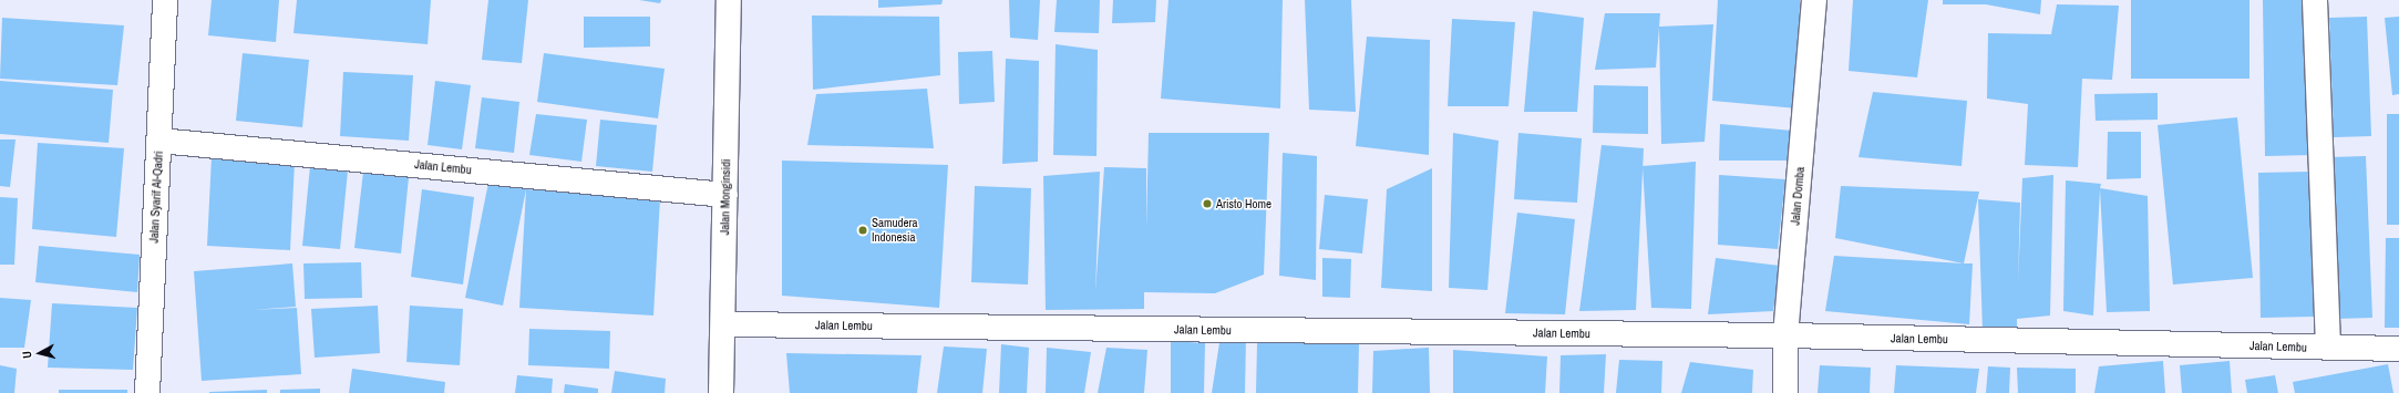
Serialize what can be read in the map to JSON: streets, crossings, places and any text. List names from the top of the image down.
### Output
{
  "streets": {
    "street": [
      "Jalan Lembu",
      "Jalan Domba",
      "Jalan Syarif Al-Qadri",
      "Jalan Monginsidi"
    ]
  },
  "crossings": [
    ["Jalan Lembu", "Jalan Domba"],
    ["Jalan Lembu", "Jalan Syarif Al-Qadri"],
    ["Jalan Lembu", "Jalan Monginsidi"]
  ],
  "places": ["Aristo Home", "Samudera Indonesia"],
  "north": "left"
}
